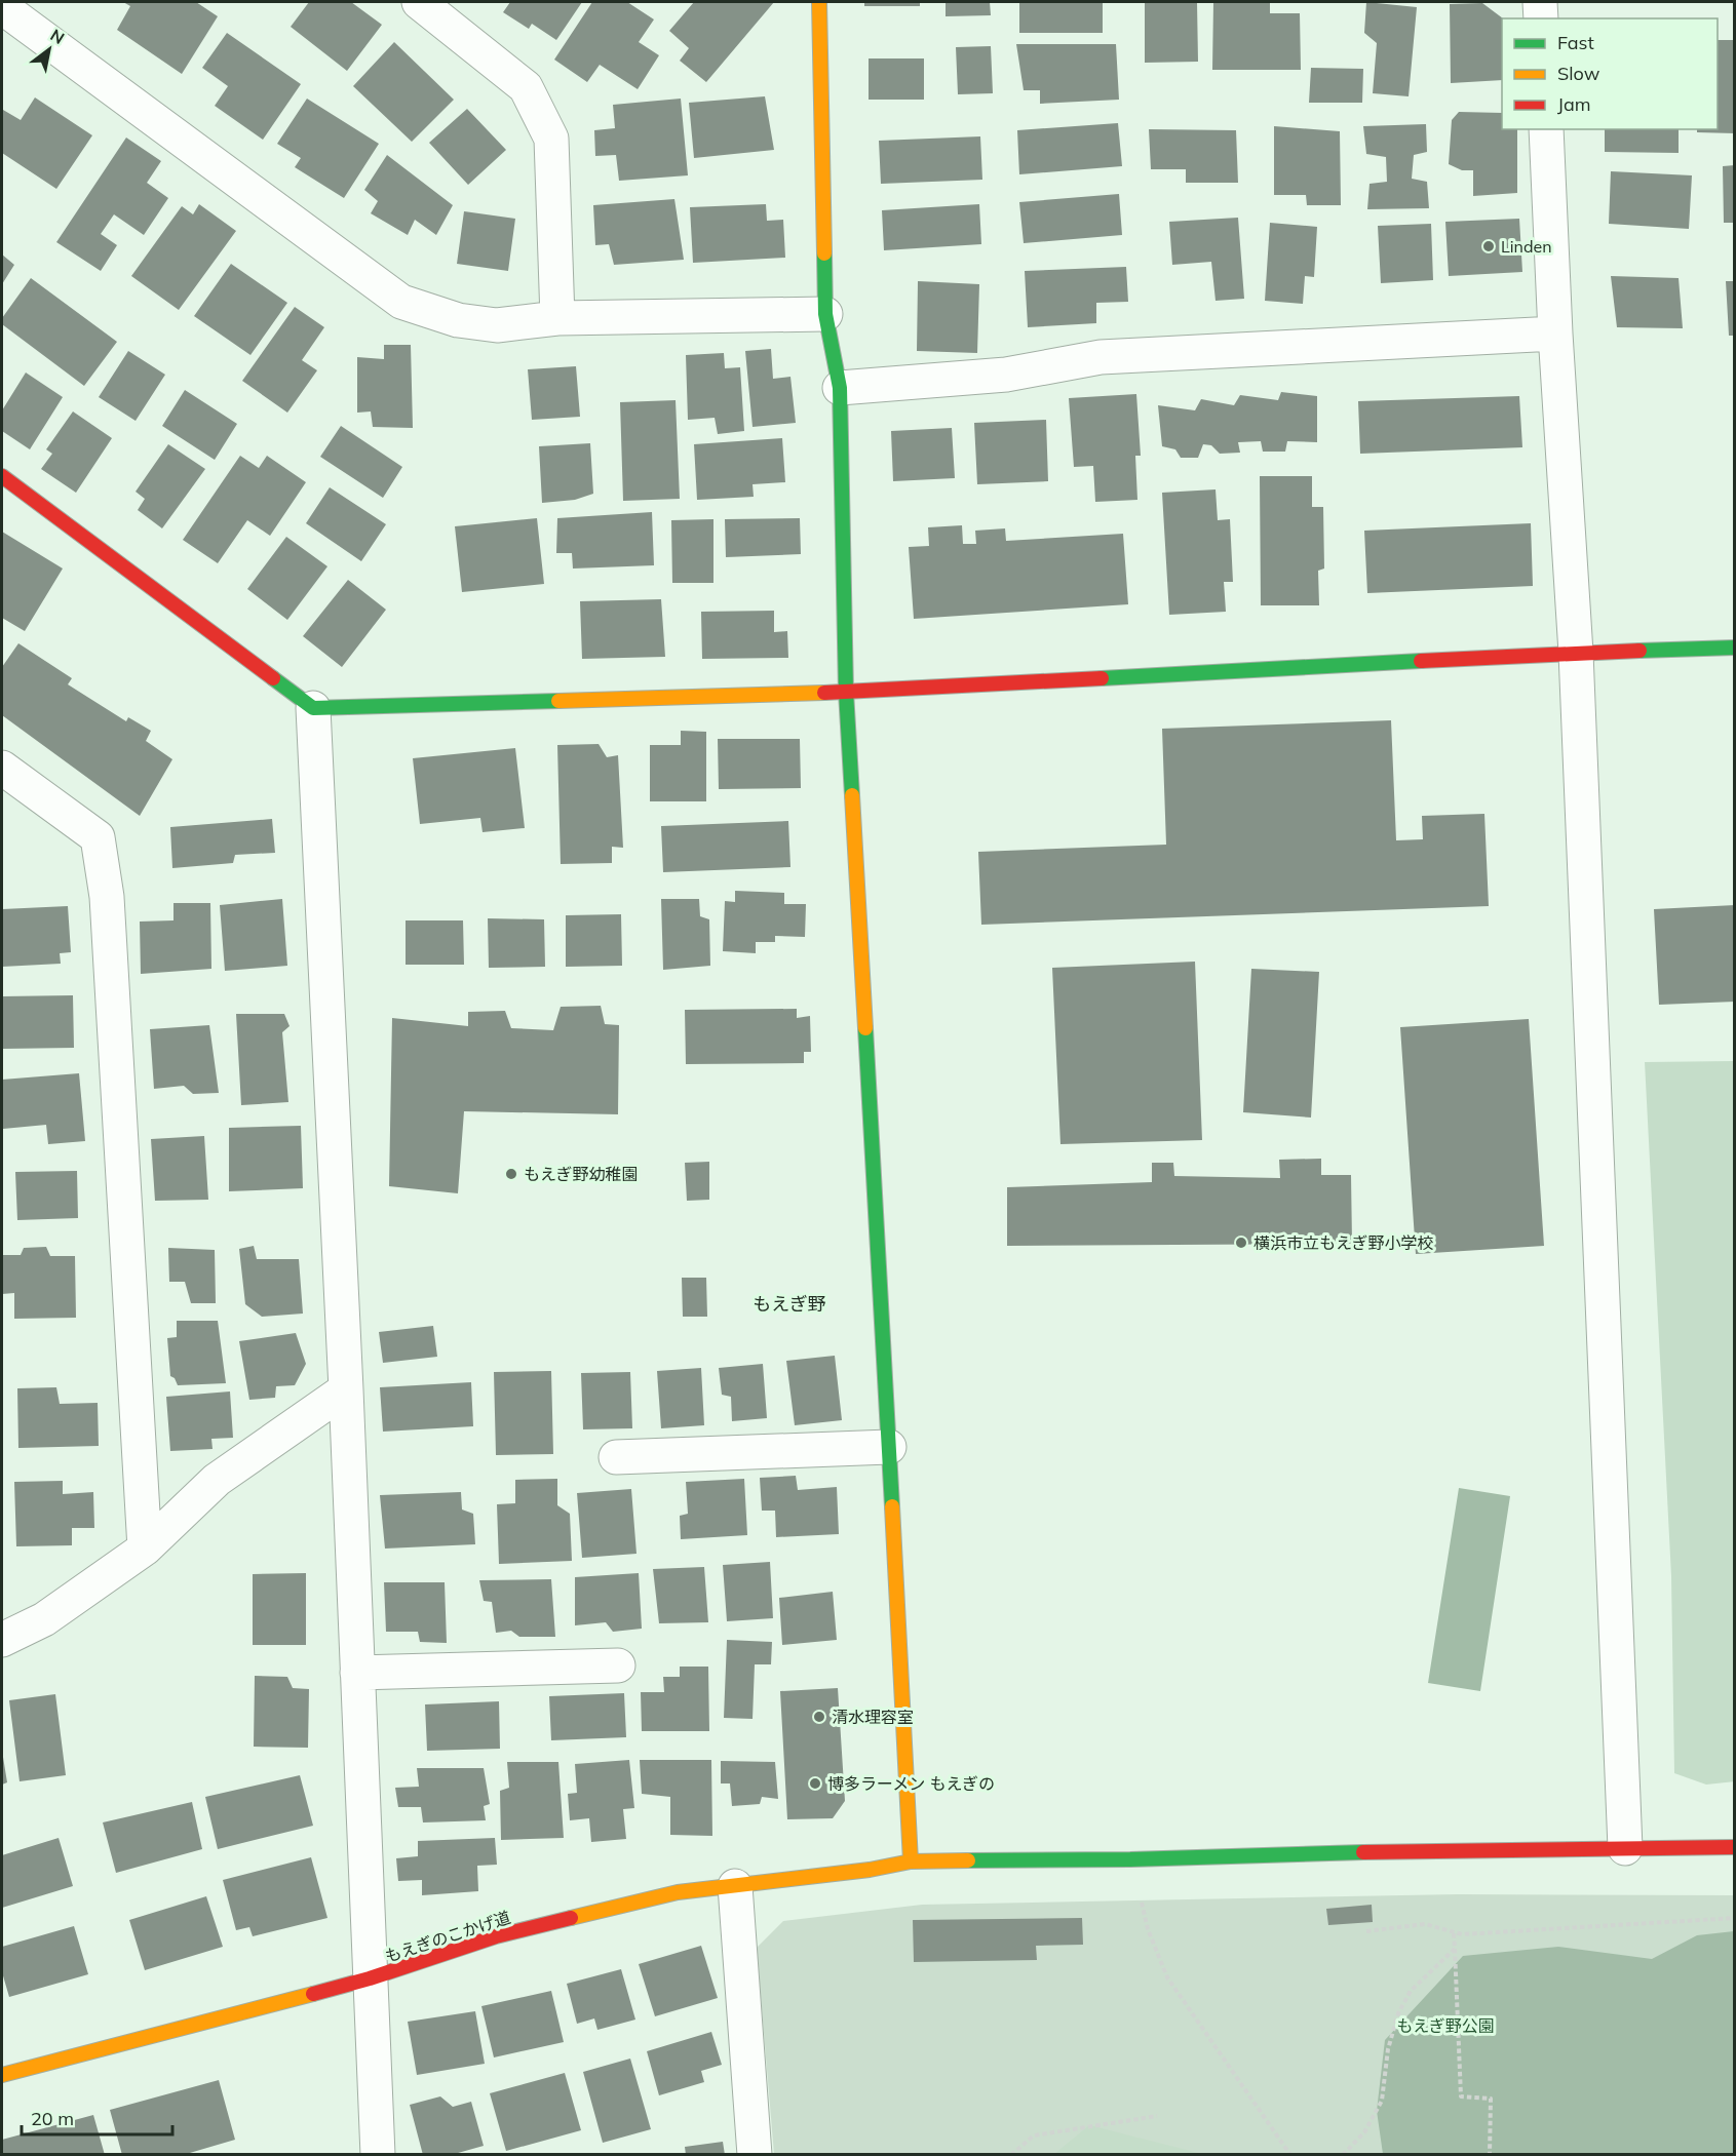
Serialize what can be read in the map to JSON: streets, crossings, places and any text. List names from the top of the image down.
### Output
{
  "streets": {
    "street": ["もえぎのこかげ道"]
  },
  "districts": ["もえぎ野"],
  "parks": ["もえぎ野公園"],
  "places": [
    "Linden",
    "もえぎ野幼稚園",
    "横浜市立もえぎ野小学校",
    "清水理容室",
    "博多ラーメン もえぎの"
  ],
  "legend": ["Fast", "Slow", "Jam"],
  "scale_bar": "20 m",
  "north": "top right"
}
